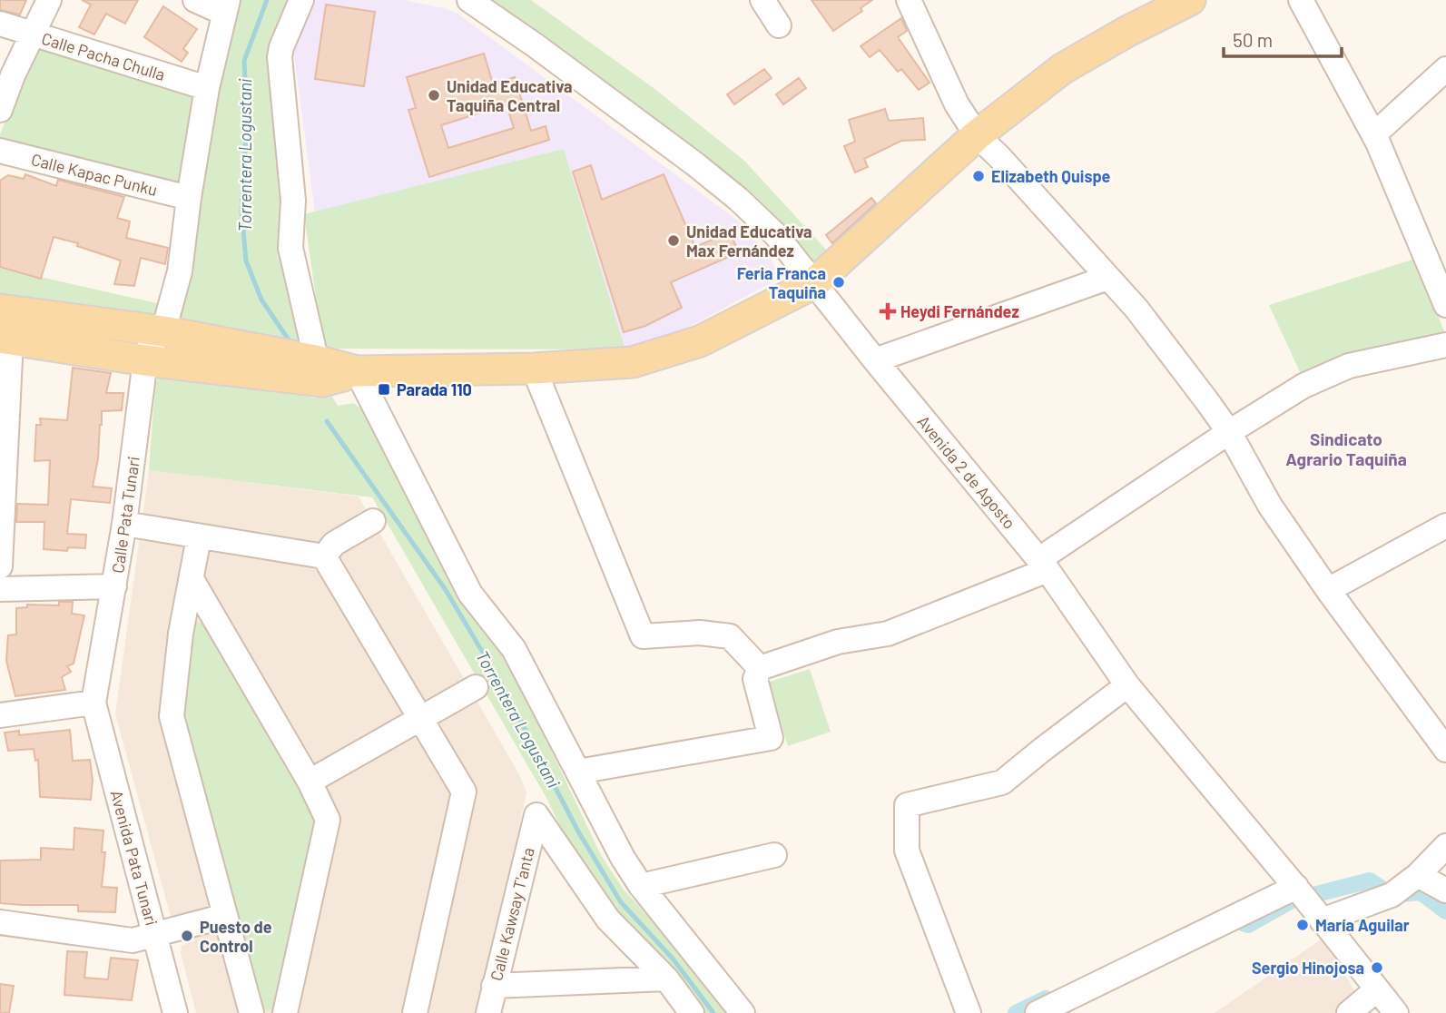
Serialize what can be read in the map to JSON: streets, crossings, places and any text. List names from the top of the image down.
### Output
{
  "streets": {
    "street": [
      "Calle Pacha Chulla",
      "Calle Kapac Punku",
      "Avenida 2 de Agosto",
      "Calle Pata Tunari",
      "Avenida Pata Tunari",
      "Calle Kawsay T'anta"
    ]
  },
  "crossings": [
    ["Calle Pacha Chulla", "Calle Pata Tunari"],
    ["Calle Kapac Punku", "Calle Pata Tunari"],
    ["Calle Pata Tunari", "Avenida Pata Tunari"]
  ],
  "districts": ["Sindicato Agrario Taquiña"],
  "water": ["Torrentera Logustani"],
  "places": {
    "other": [
      "Unidad Educativa Taquiña Central",
      "Elizabeth Quispe",
      "Unidad Educativa Max Fernández",
      "Feria Franca Taquiña",
      "María Aguilar",
      "Puesto de Control",
      "Sergio Hinojosa"
    ],
    "health": ["Heydi Fernández"],
    "transit": ["Parada 110"]
  },
  "scale_bar": "50 m"
}
